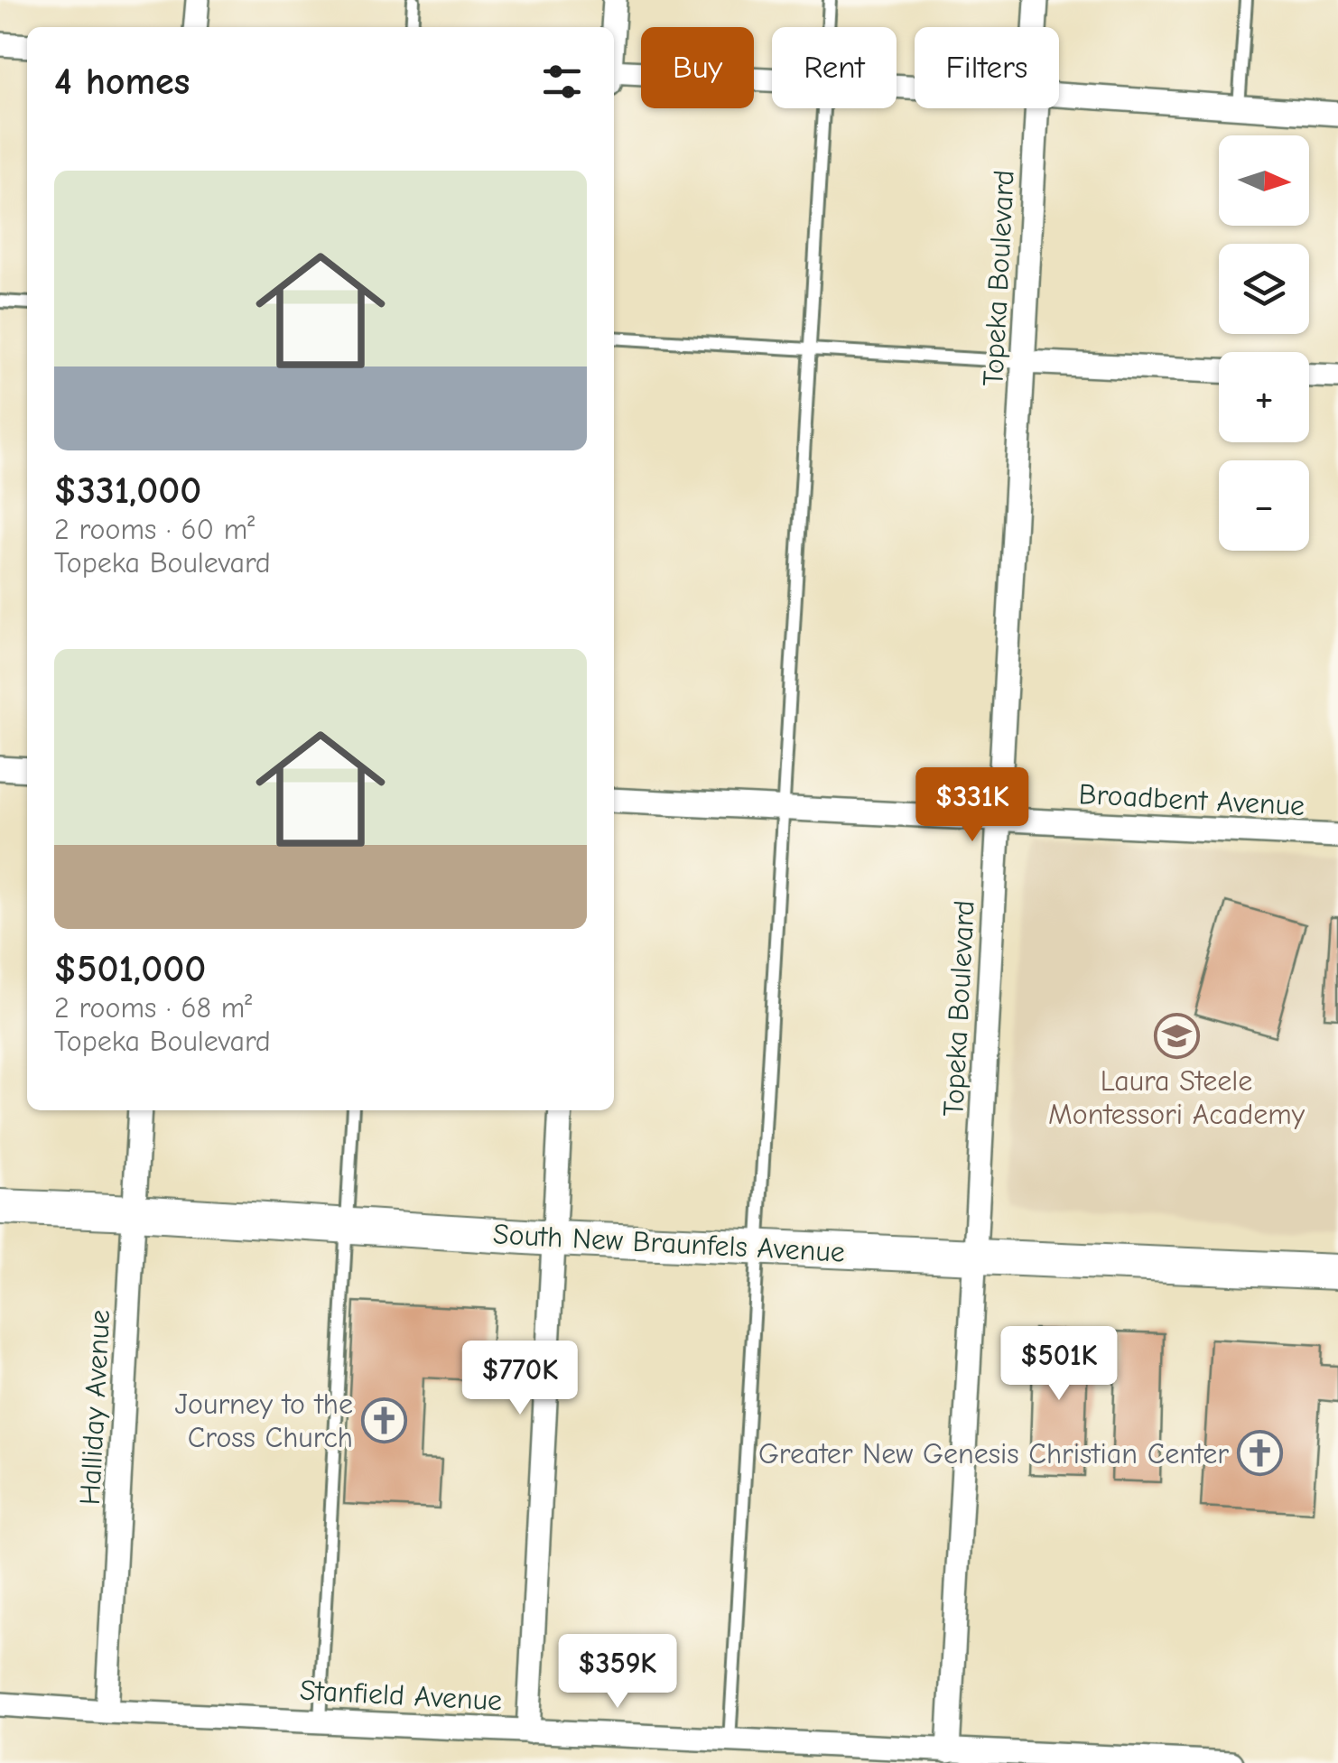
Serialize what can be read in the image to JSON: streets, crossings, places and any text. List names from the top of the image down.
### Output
{
  "streets": {
    "main road": ["South New Braunfels Avenue"],
    "street": [
      "Topeka Boulevard",
      "Broadbent Avenue",
      "Halliday Avenue",
      "Stanfield Avenue"
    ]
  },
  "crossings": [
    ["Topeka Boulevard", "Broadbent Avenue"],
    ["Topeka Boulevard", "South New Braunfels Avenue"],
    ["Topeka Boulevard", "Stanfield Avenue"],
    ["South New Braunfels Avenue", "Halliday Avenue"],
    ["Halliday Avenue", "Stanfield Avenue"]
  ],
  "places": {
    "school or university": ["Laura Steele Montessori Academy"],
    "church": ["Journey to the Cross Church", "Greater New Genesis Christian Center"]
  },
  "north": "right",
  "page": {
    "chip": ["Buy", "Rent", "Filters"],
    "heading": "4 homes",
    "map_buttons": ["+", "−"],
    "list": [
      {
        "name": "$331,000",
        "note": "2 rooms · 60 m² · Topeka Boulevard"
      },
      {
        "name": "$501,000",
        "note": "2 rooms · 68 m² · Topeka Boulevard"
      }
    ],
    "price": [
      "$331K",
      "$501K",
      "$770K",
      "$359K"
    ]
  }
}
